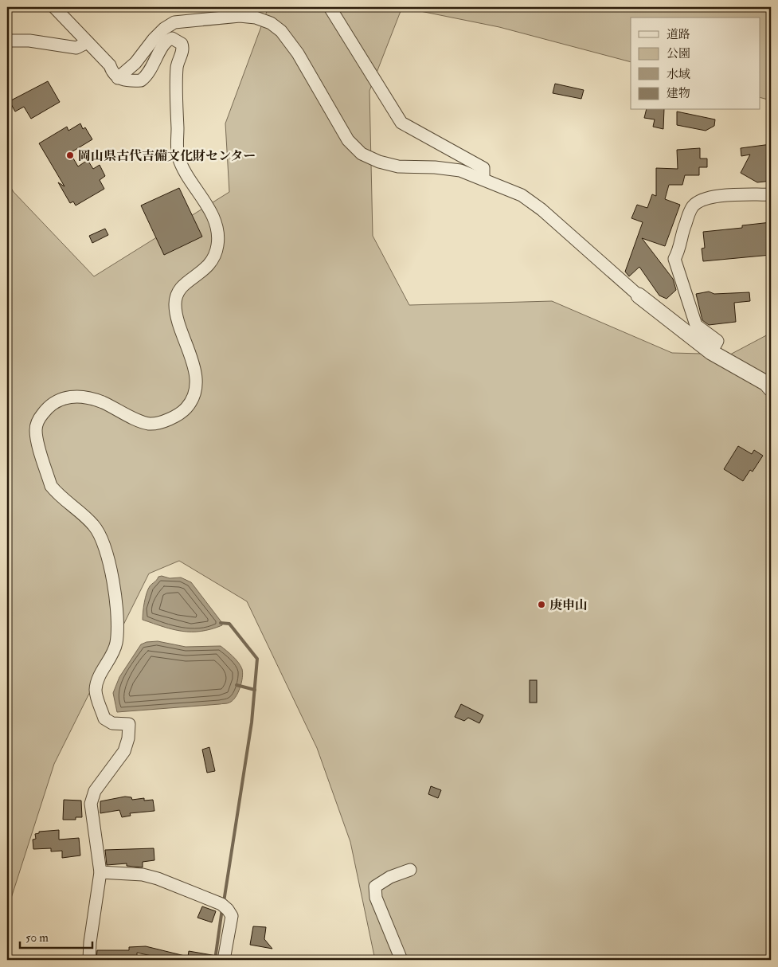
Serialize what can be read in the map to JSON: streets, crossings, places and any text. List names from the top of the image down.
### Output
{
  "places": ["岡山県古代吉備文化財センター", "庚申山"],
  "legend": [
    "道路",
    "公園",
    "水域",
    "建物"
  ],
  "scale_bar": "50 m"
}
